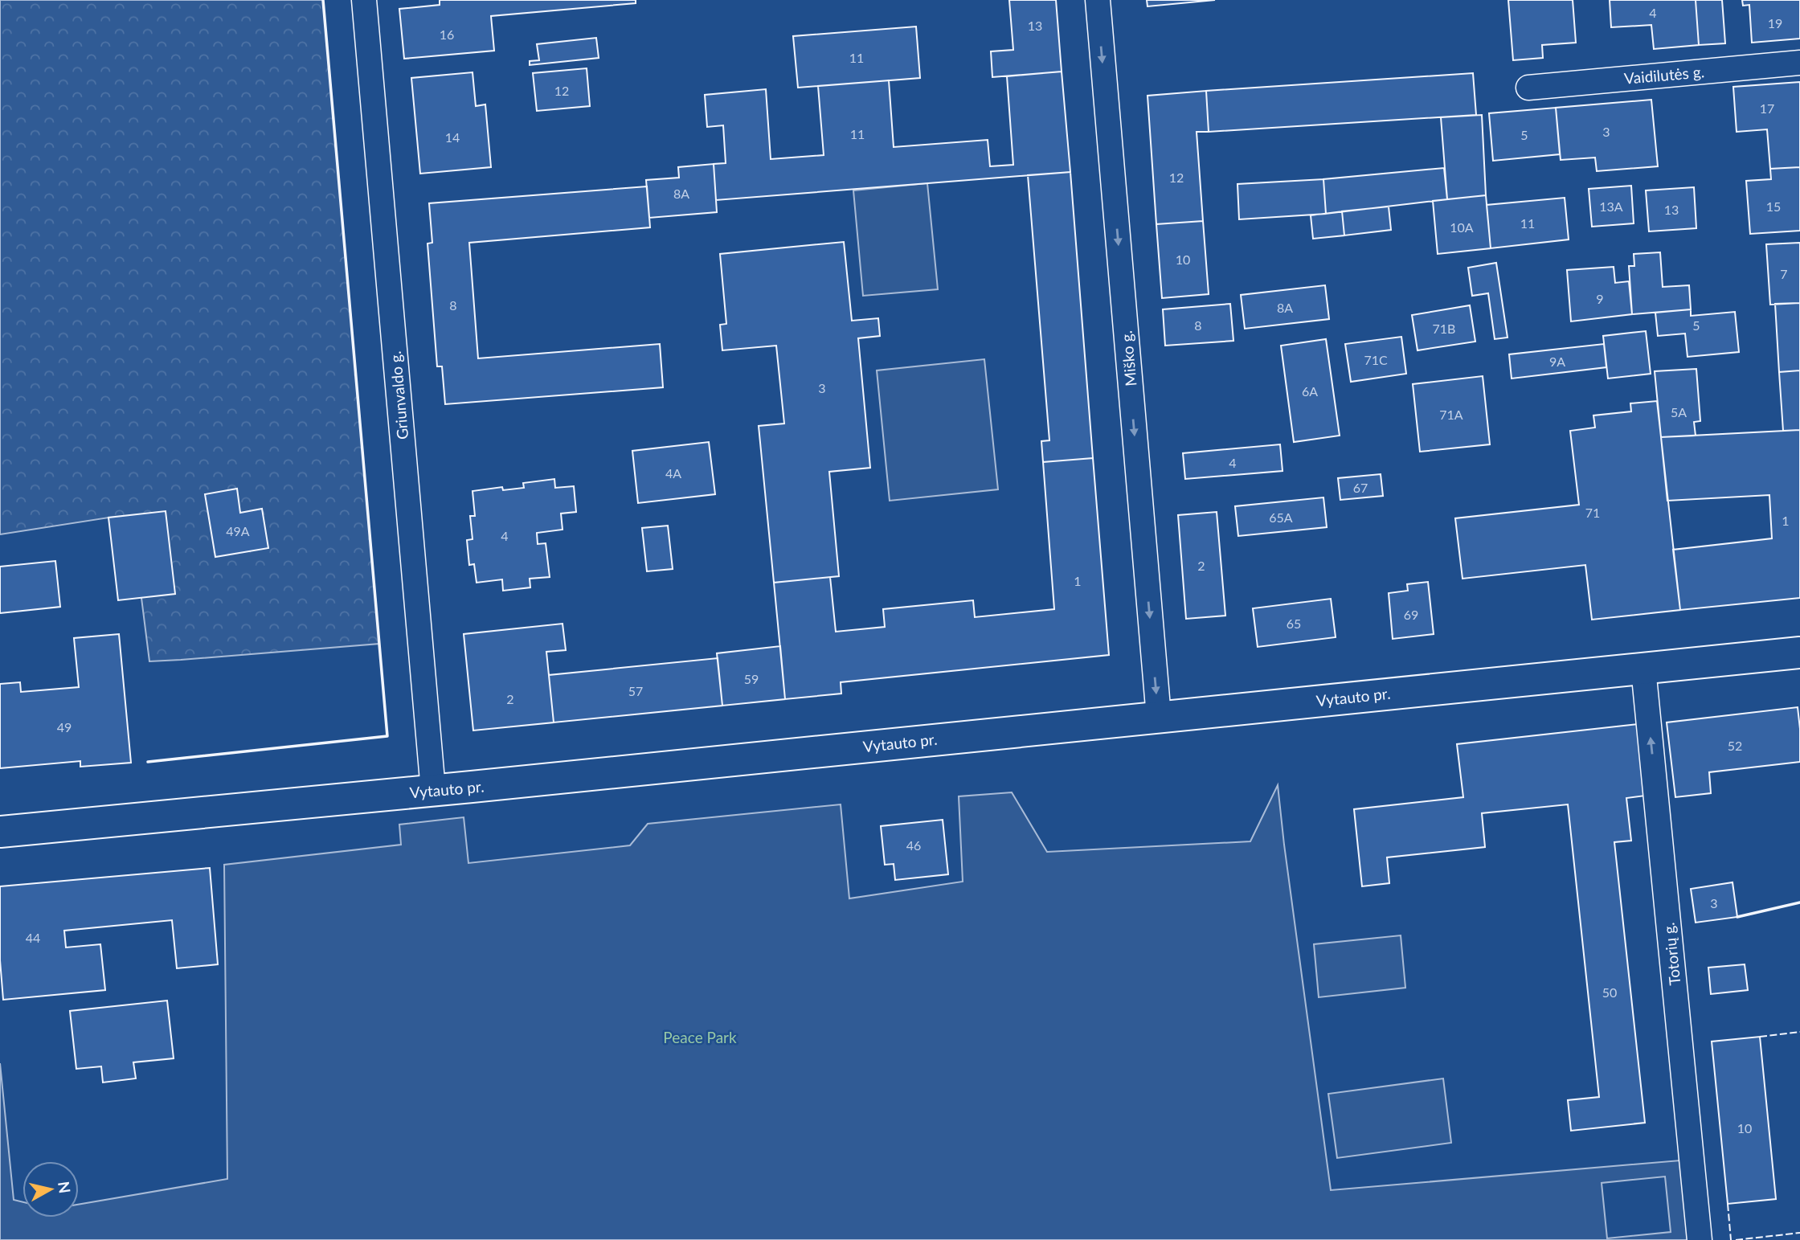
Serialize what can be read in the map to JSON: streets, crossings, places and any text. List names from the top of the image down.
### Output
{
  "streets": {
    "main road": ["Vytauto pr."],
    "street": [
      "Vaidilutės g.",
      "Miško g.",
      "Griunvaldo g.",
      "Totorių g."
    ]
  },
  "crossings": [
    ["Miško g.", "Vytauto pr."],
    ["Griunvaldo g.", "Vytauto pr."],
    ["Vytauto pr.", "Totorių g."]
  ],
  "one_way": ["Miško g.", "Totorių g."],
  "parks": ["Peace Park"],
  "house_numbers": [
    "4",
    "19",
    "13",
    "16",
    "11",
    "12",
    "17",
    "3",
    "11",
    "5",
    "14",
    "12",
    "8A",
    "13A",
    "15",
    "13",
    "11",
    "10A",
    "10",
    "7",
    "9",
    "8",
    "8A",
    "8",
    "5",
    "71B",
    "71C",
    "9A",
    "3",
    "6A",
    "5A",
    "71A",
    "4",
    "4A",
    "67",
    "71",
    "65A",
    "1",
    "49A",
    "4",
    "2",
    "1",
    "69",
    "65",
    "59",
    "57",
    "2",
    "49",
    "52",
    "46",
    "3",
    "44",
    "50",
    "10"
  ],
  "north": "right"
}
